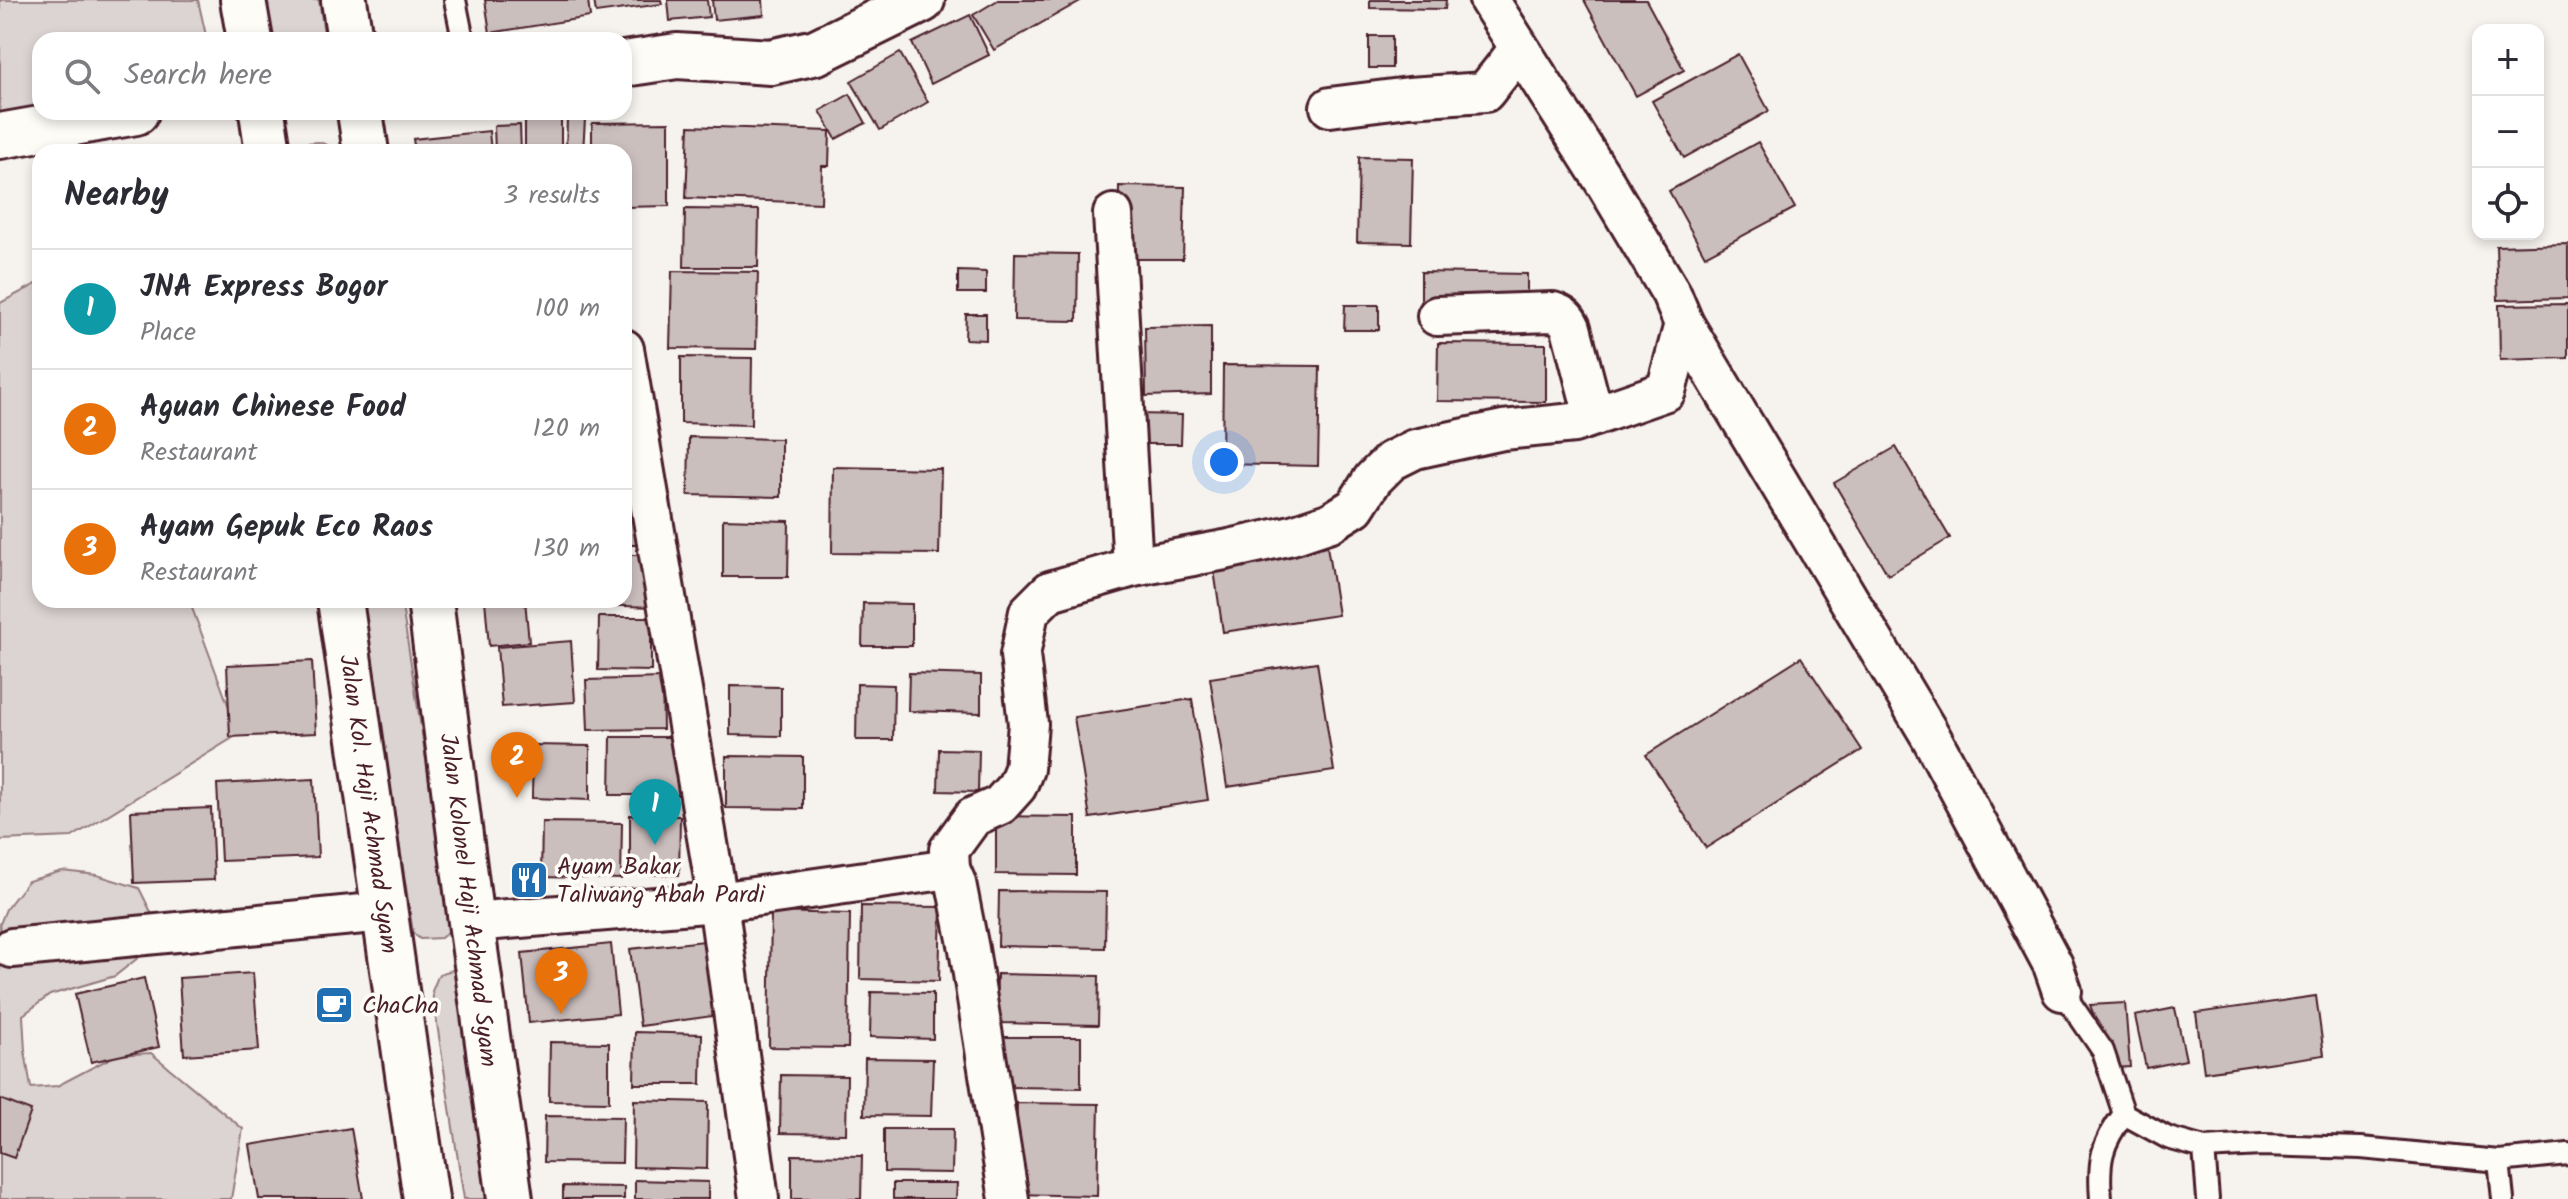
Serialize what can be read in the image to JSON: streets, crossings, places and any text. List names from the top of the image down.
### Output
{
  "streets": {
    "main road": ["Jalan Kol. Haji Achmad Syam", "Jalan Kolonel Haji Achmad Syam"]
  },
  "places": {
    "restaurant": ["Ayam Bakar Taliwang Abah Pardi"],
    "cafe": ["ChaCha"]
  },
  "page": {
    "map_buttons": ["+", "−"],
    "search": "Search here",
    "heading": ["Nearby", "3 results"],
    "list": [
      {
        "mark": "1",
        "name": "JNA Express Bogor",
        "note": "Place",
        "value": "100 m"
      },
      {
        "mark": "2",
        "name": "Aguan Chinese Food",
        "note": "Restaurant",
        "value": "120 m"
      },
      {
        "mark": "3",
        "name": "Ayam Gepuk Eco Raos",
        "note": "Restaurant",
        "value": "130 m"
      }
    ],
    "pins": ["2", "1", "3"]
  }
}
